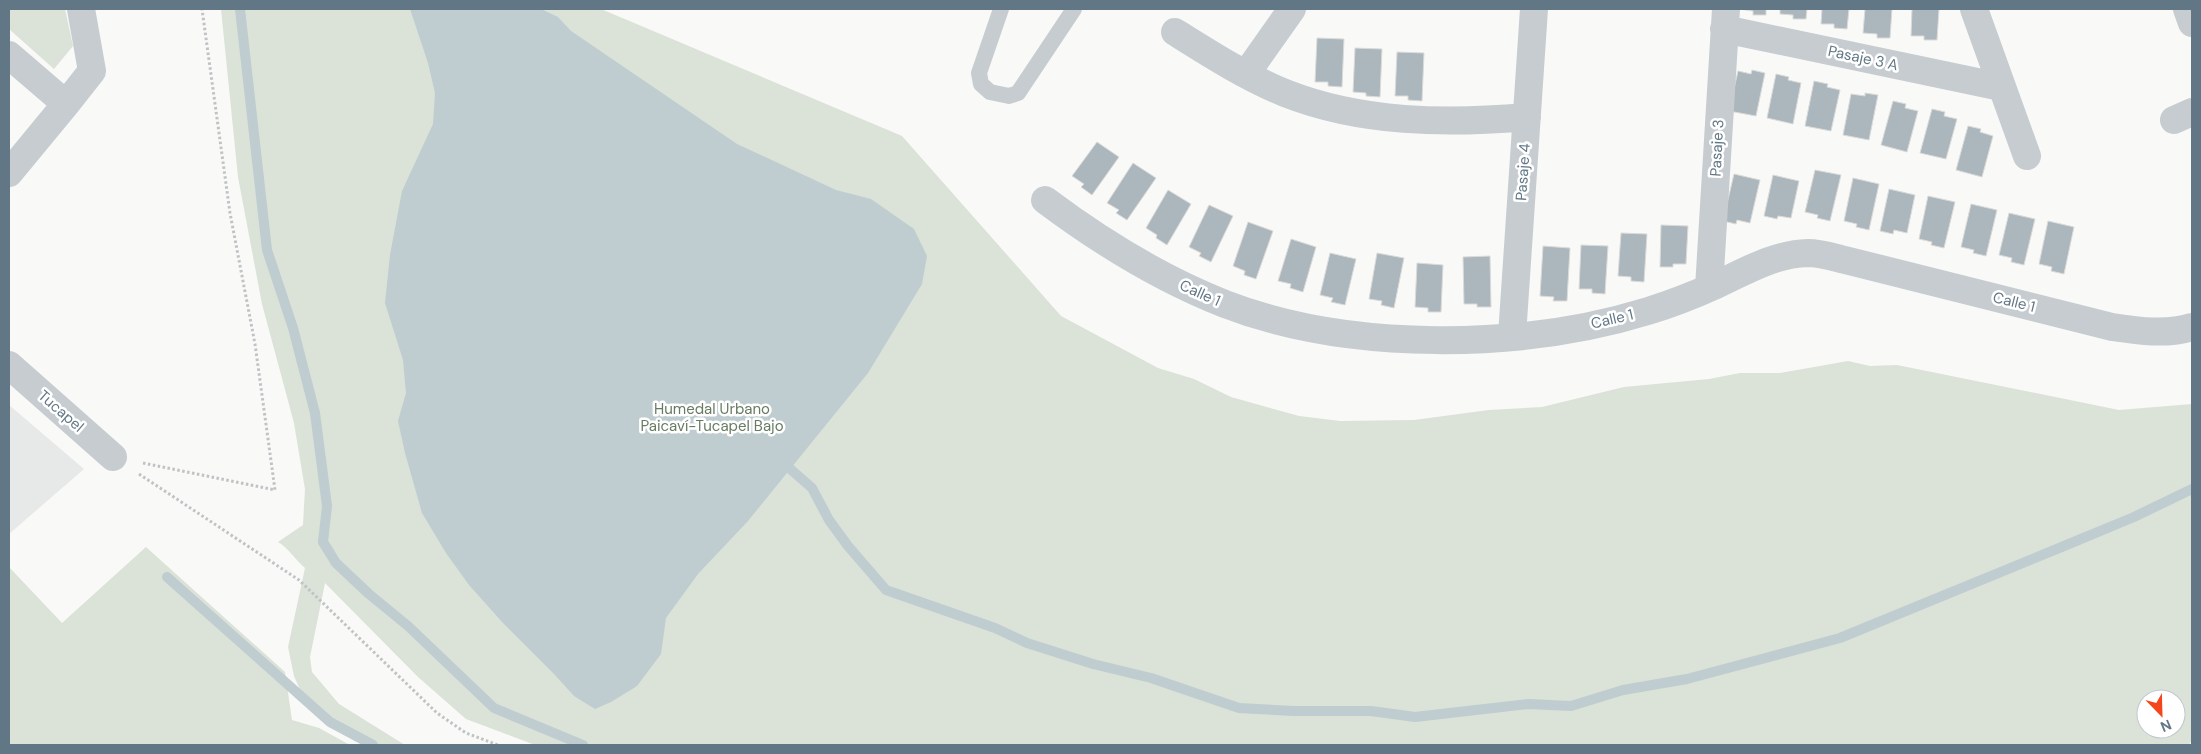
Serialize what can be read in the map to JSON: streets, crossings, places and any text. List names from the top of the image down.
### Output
{
  "streets": {
    "street": [
      "Pasaje 3 A",
      "Pasaje 3",
      "Pasaje 4",
      "Calle 1",
      "Tucapel"
    ]
  },
  "crossings": [
    ["Pasaje 3 A", "Pasaje 3"],
    ["Pasaje 3", "Calle 1"],
    ["Pasaje 4", "Calle 1"]
  ],
  "parks": ["Humedal Urbano Paicaví-Tucapel Bajo"],
  "north": "bottom right"
}
